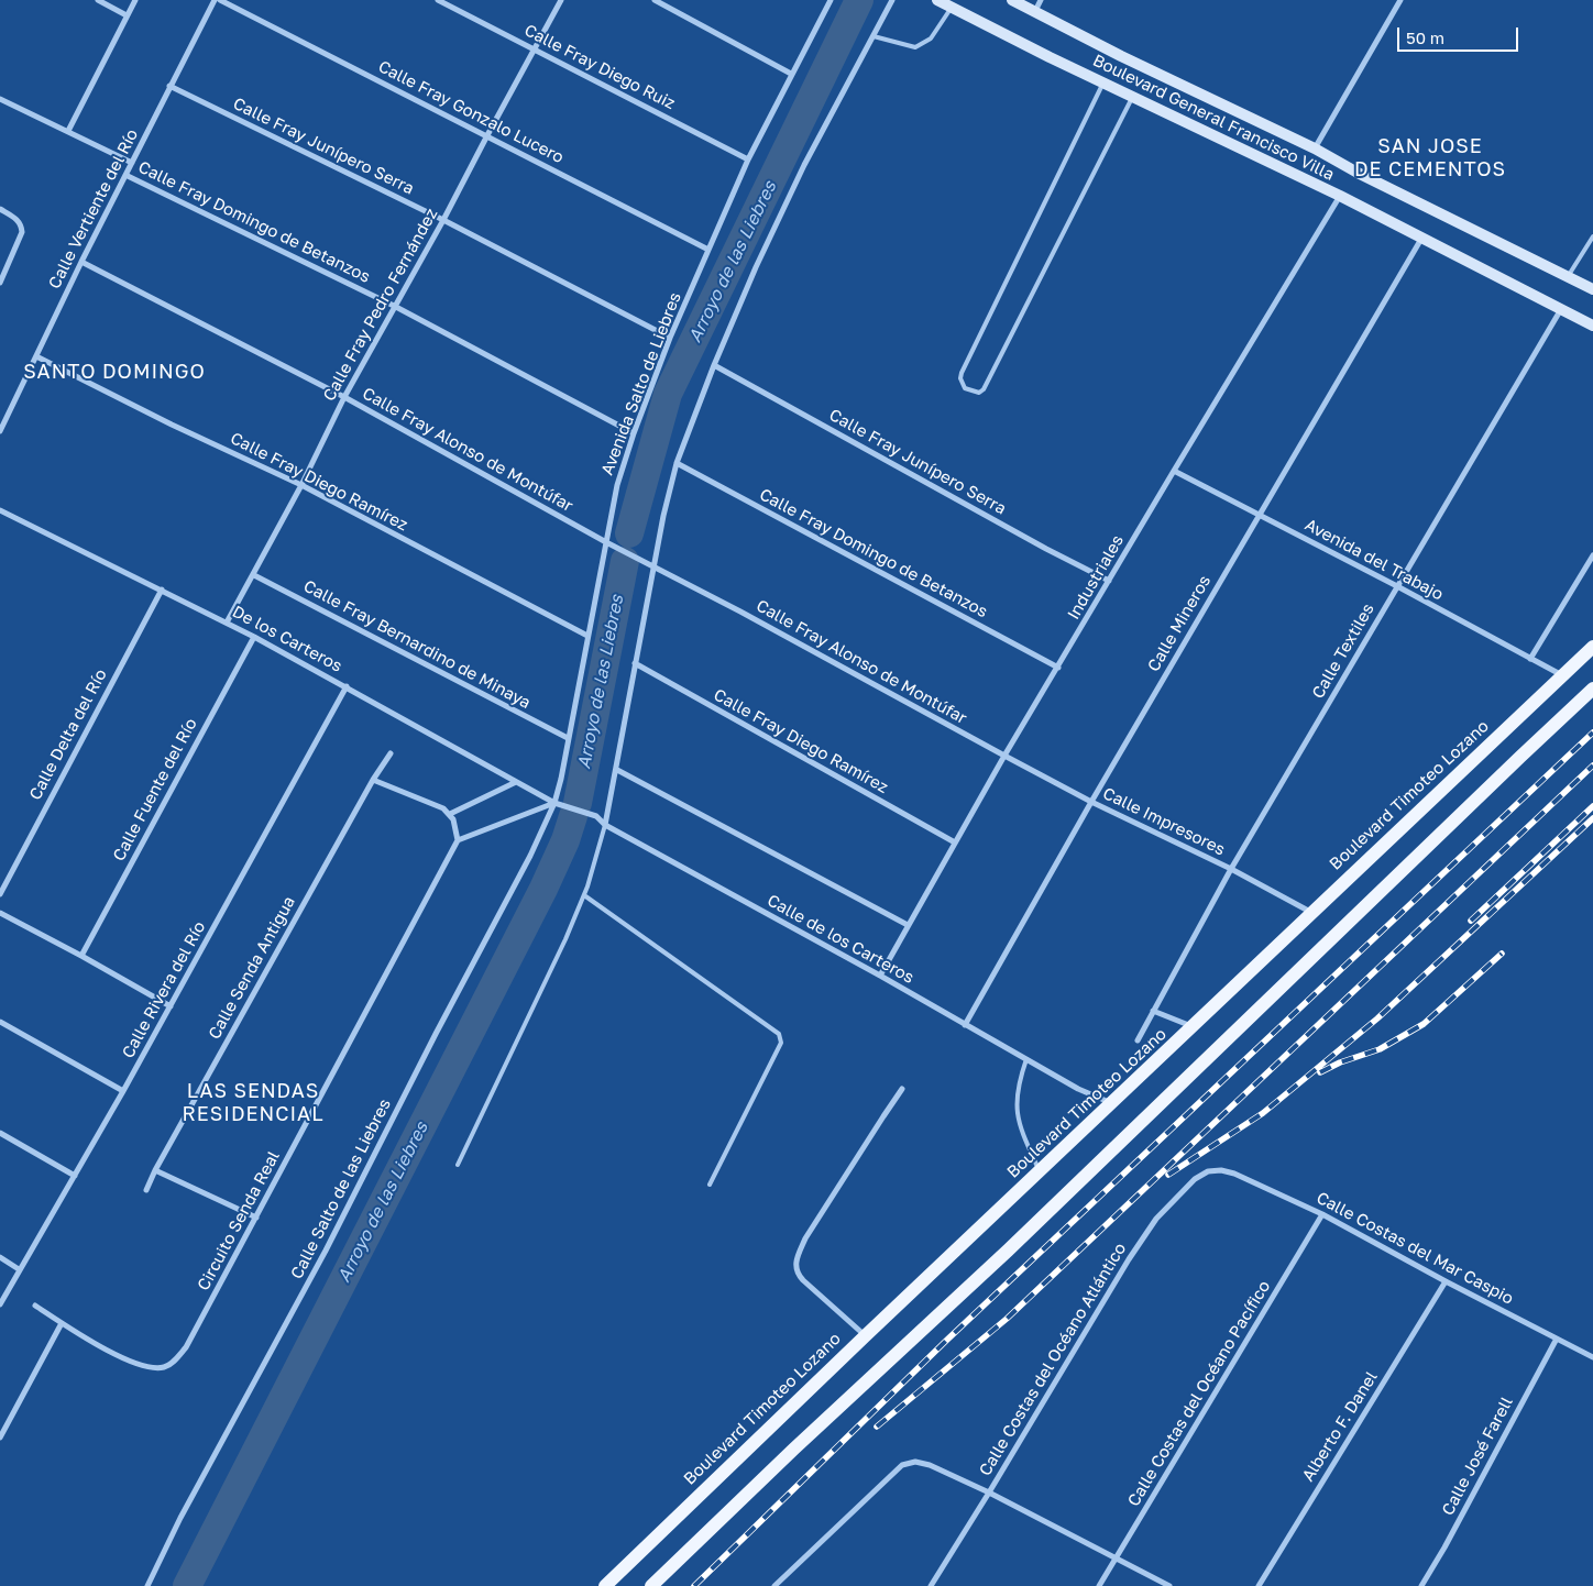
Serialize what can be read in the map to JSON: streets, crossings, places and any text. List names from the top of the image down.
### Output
{
  "streets": {
    "main road": ["Boulevard General Francisco Villa", "Boulevard Timoteo Lozano"],
    "street": [
      "Calle Fray Diego Ruiz",
      "Calle Fray Gonzalo Lucero",
      "Calle Fray Junípero Serra",
      "Calle Vertiente del Río",
      "Calle Fray Domingo de Betanzos",
      "Calle Fray Pedro Fernández",
      "Avenida Salto de Liebres",
      "Calle Fray Alonso de Montúfar",
      "Calle Fray Diego Ramírez",
      "Avenida del Trabajo",
      "Industriales",
      "Calle Mineros",
      "De los Carteros",
      "Calle Fray Bernardino de Minaya",
      "Calle Textiles",
      "Calle Delta del Río",
      "Calle Fuente del Río",
      "Calle Impresores",
      "Calle de los Carteros",
      "Calle Senda Antigua",
      "Calle Rivera del Río",
      "Calle Salto de las Liebres",
      "Circuito Senda Real",
      "Calle Costas del Mar Caspio",
      "Calle Costas del Océano Atlántico",
      "Calle Costas del Océano Pacífico",
      "Alberto F. Danel",
      "Calle José Farell"
    ]
  },
  "crossings": [
    ["Calle Fray Diego Ruiz", "Calle Fray Pedro Fernández"],
    ["Calle Fray Diego Ruiz", "Avenida Salto de Liebres"],
    ["Calle Fray Gonzalo Lucero", "Calle Fray Pedro Fernández"],
    ["Calle Fray Gonzalo Lucero", "Avenida Salto de Liebres"],
    ["Boulevard General Francisco Villa", "Industriales"],
    ["Boulevard General Francisco Villa", "Calle Mineros"],
    ["Boulevard General Francisco Villa", "Calle Textiles"],
    ["Calle Fray Junípero Serra", "Calle Vertiente del Río"],
    ["Calle Fray Junípero Serra", "Calle Fray Pedro Fernández"],
    ["Calle Fray Junípero Serra", "Avenida Salto de Liebres"],
    ["Calle Fray Junípero Serra", "Industriales"],
    ["Calle Vertiente del Río", "Calle Fray Domingo de Betanzos"],
    ["Calle Vertiente del Río", "Calle Fray Alonso de Montúfar"],
    ["Calle Vertiente del Río", "Calle Fray Diego Ramírez"],
    ["Calle Fray Domingo de Betanzos", "Calle Fray Pedro Fernández"],
    ["Calle Fray Domingo de Betanzos", "Avenida Salto de Liebres"],
    ["Calle Fray Domingo de Betanzos", "Industriales"],
    ["Calle Fray Pedro Fernández", "Calle Fray Alonso de Montúfar"],
    ["Calle Fray Pedro Fernández", "Calle Fray Diego Ramírez"],
    ["Calle Fray Pedro Fernández", "De los Carteros"],
    ["Calle Fray Pedro Fernández", "Calle Fray Bernardino de Minaya"],
    ["Avenida Salto de Liebres", "Calle Fray Alonso de Montúfar"],
    ["Avenida Salto de Liebres", "Calle Fray Diego Ramírez"],
    ["Avenida Salto de Liebres", "De los Carteros"],
    ["Avenida Salto de Liebres", "Calle Fray Bernardino de Minaya"],
    ["Avenida Salto de Liebres", "Calle de los Carteros"],
    ["Avenida Salto de Liebres", "Calle Salto de las Liebres"],
    ["Calle Fray Alonso de Montúfar", "Industriales"],
    ["Calle Fray Alonso de Montúfar", "Calle Impresores"],
    ["Calle Fray Diego Ramírez", "Industriales"],
    ["Avenida del Trabajo", "Industriales"],
    ["Avenida del Trabajo", "Calle Mineros"],
    ["Avenida del Trabajo", "Calle Textiles"],
    ["Avenida del Trabajo", "Boulevard Timoteo Lozano"],
    ["Industriales", "Calle Impresores"],
    ["Industriales", "Calle de los Carteros"],
    ["Calle Mineros", "Calle Impresores"],
    ["Calle Mineros", "Calle de los Carteros"],
    ["De los Carteros", "Calle Delta del Río"],
    ["De los Carteros", "Calle Fuente del Río"],
    ["De los Carteros", "Calle de los Carteros"],
    ["De los Carteros", "Calle Rivera del Río"],
    ["De los Carteros", "Calle Salto de las Liebres"],
    ["Calle Textiles", "Calle Impresores"],
    ["Boulevard Timoteo Lozano", "Calle Impresores"],
    ["Boulevard Timoteo Lozano", "Calle de los Carteros"],
    ["Calle de los Carteros", "Calle Salto de las Liebres"],
    ["Calle Costas del Mar Caspio", "Calle Costas del Océano Atlántico"],
    ["Calle Costas del Mar Caspio", "Calle Costas del Océano Pacífico"],
    ["Calle Costas del Mar Caspio", "Alberto F. Danel"],
    ["Calle Costas del Mar Caspio", "Calle José Farell"]
  ],
  "districts": ["SAN JOSE DE CEMENTOS", "SANTO DOMINGO", "LAS SENDAS RESIDENCIAL"],
  "water": ["Arroyo de las Liebres"],
  "scale_bar": "50 m"
}
